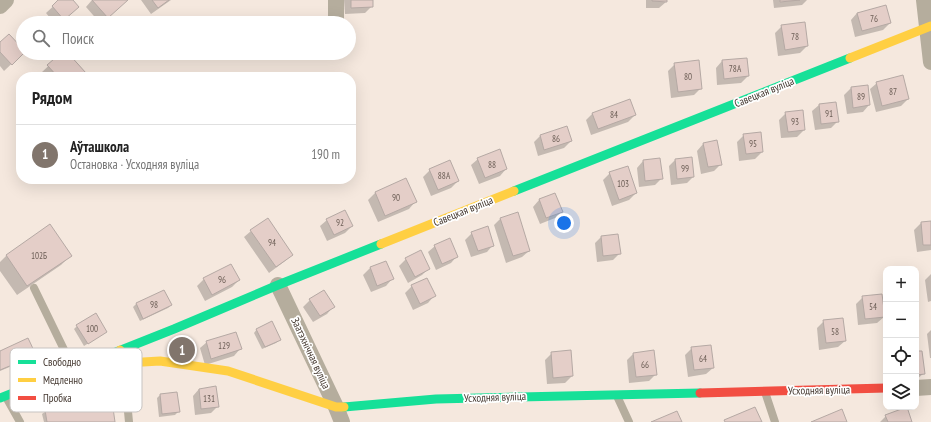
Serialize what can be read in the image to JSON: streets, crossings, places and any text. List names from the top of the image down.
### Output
{
  "streets": {
    "street": ["Савецкая вуліца", "Заатэхнічная вуліца", "Усходняя вуліца"]
  },
  "crossings": [
    ["Савецкая вуліца", "Заатэхнічная вуліца"],
    ["Заатэхнічная вуліца", "Усходняя вуліца"]
  ],
  "house_numbers": [
    "76",
    "78",
    "78А",
    "80",
    "87",
    "89",
    "91",
    "84",
    "93",
    "86",
    "95",
    "88",
    "99",
    "88А",
    "103",
    "90",
    "92",
    "94",
    "102Б",
    "96",
    "98",
    "54",
    "100",
    "58",
    "129",
    "64",
    "66",
    "131"
  ],
  "legend": ["Свободно", "Медленно", "Пробка"],
  "page": {
    "search": "Поиск",
    "heading": "Рядом",
    "list": [
      {
        "mark": "1",
        "name": "Аўташкола",
        "note": "Остановка · Усходняя вуліца",
        "value": "190 m"
      }
    ],
    "map_buttons": ["+", "−"],
    "pins": "1"
  }
}
